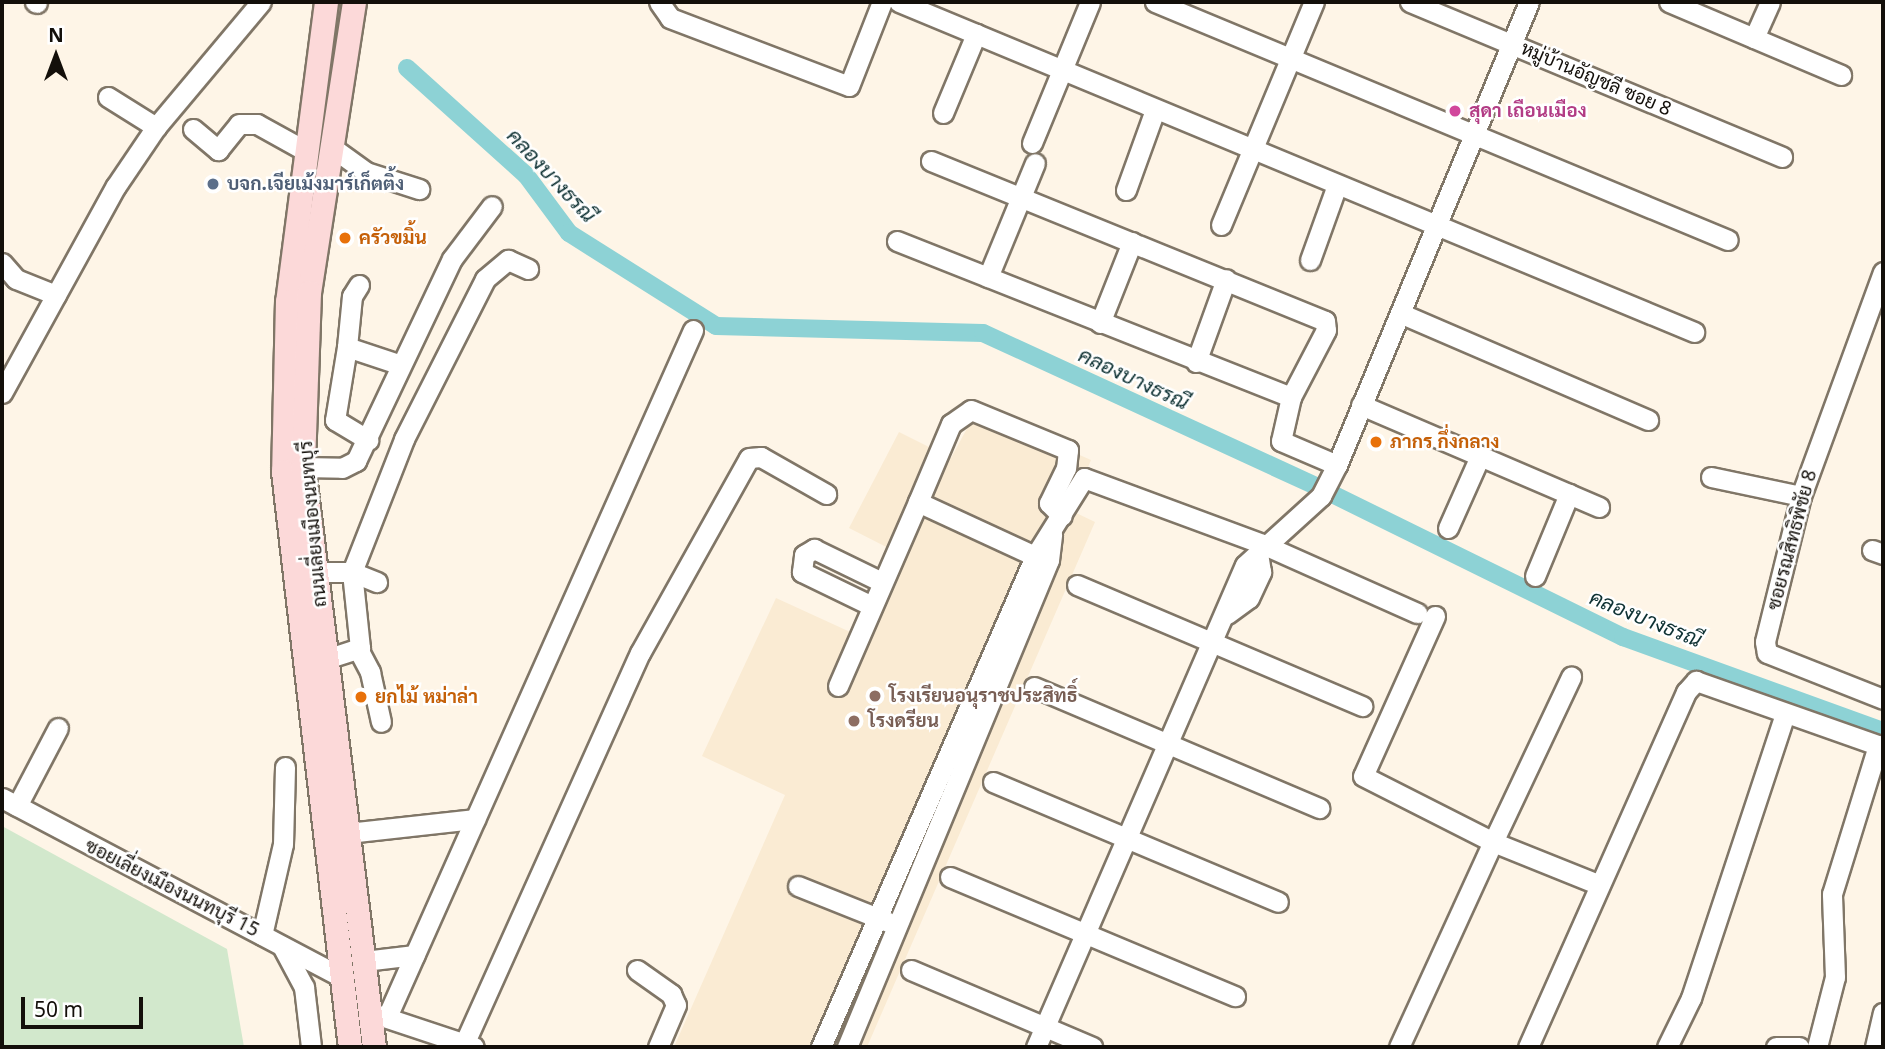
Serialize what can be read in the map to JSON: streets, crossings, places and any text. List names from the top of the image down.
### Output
{
  "streets": {
    "main road": ["ถนนเลี่ยงเมืองนนทบุรี"],
    "street": ["หมู่บ้านอัญชลี ซอย 8", "ซอยรณสิทธิพิชัย 8", "ซอยเลี่ยงเมืองนนทบุรี 15"]
  },
  "crossings": [
    ["ถนนเลี่ยงเมืองนนทบุรี", "ซอยเลี่ยงเมืองนนทบุรี 15"]
  ],
  "water": ["คลองบางธรณี"],
  "places": [
    "สุดา เถือนเมือง",
    "บจก.เจียเม้งมาร์เก็ตติ้ง",
    "ครัวขมิ้น",
    "ภากร กึ่งกลาง",
    "โรงเรียนอนุราชประสิทธิ์",
    "ยกไม้ หม่าล่า",
    "โรงดรียน"
  ],
  "scale_bar": "50 m",
  "north": "top"
}
